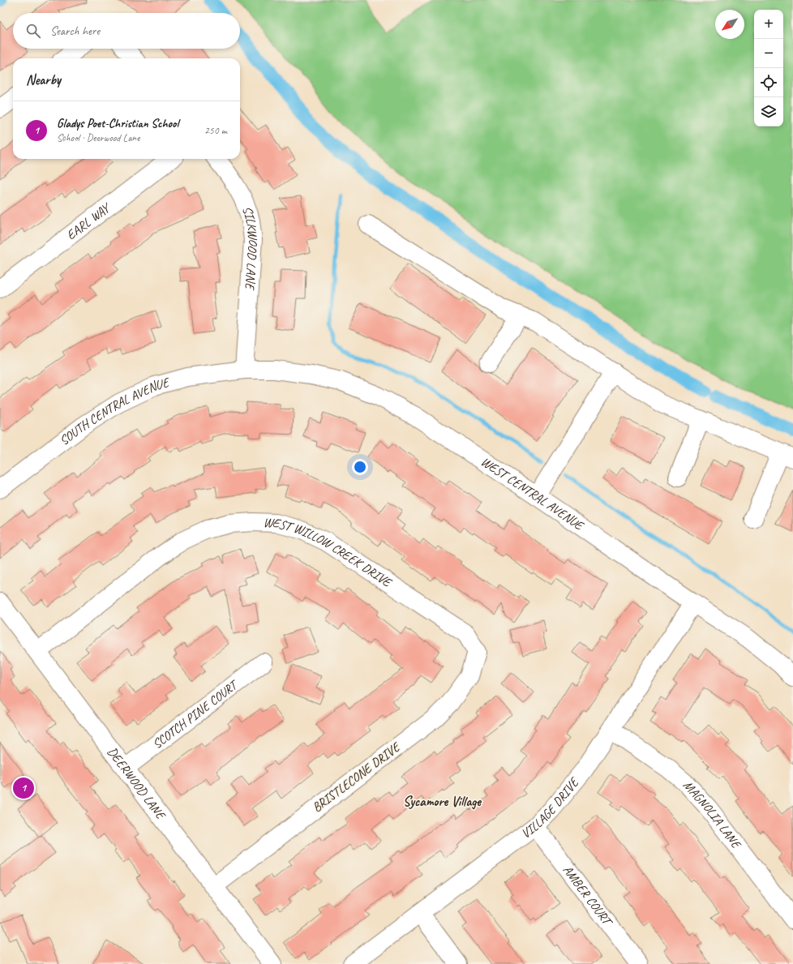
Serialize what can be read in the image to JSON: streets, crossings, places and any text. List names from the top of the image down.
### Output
{
  "streets": {
    "street": [
      "EARL WAY",
      "SILKWOOD LANE",
      "SOUTH CENTRAL AVENUE",
      "WEST CENTRAL AVENUE",
      "WEST WILLOW CREEK DRIVE",
      "SCOTCH PINE COURT",
      "BRISTLECONE DRIVE",
      "DEERWOOD LANE",
      "VILLAGE DRIVE",
      "MAGNOLIA LANE",
      "AMBER COURT"
    ]
  },
  "crossings": [
    ["SILKWOOD LANE", "SOUTH CENTRAL AVENUE"],
    ["SILKWOOD LANE", "WEST CENTRAL AVENUE"],
    ["SOUTH CENTRAL AVENUE", "WEST CENTRAL AVENUE"],
    ["WEST CENTRAL AVENUE", "VILLAGE DRIVE"],
    ["WEST WILLOW CREEK DRIVE", "BRISTLECONE DRIVE"],
    ["WEST WILLOW CREEK DRIVE", "DEERWOOD LANE"],
    ["SCOTCH PINE COURT", "DEERWOOD LANE"],
    ["BRISTLECONE DRIVE", "DEERWOOD LANE"],
    ["VILLAGE DRIVE", "MAGNOLIA LANE"],
    ["VILLAGE DRIVE", "AMBER COURT"]
  ],
  "districts": ["Sycamore Village"],
  "north": "bottom left",
  "page": {
    "map_buttons": ["+", "−"],
    "search": "Search here",
    "heading": "Nearby",
    "list": [
      {
        "mark": "1",
        "name": "Gladys Poet-Christian School",
        "note": "School · Deerwood Lane",
        "value": "250 m"
      }
    ],
    "pins": "1"
  }
}
